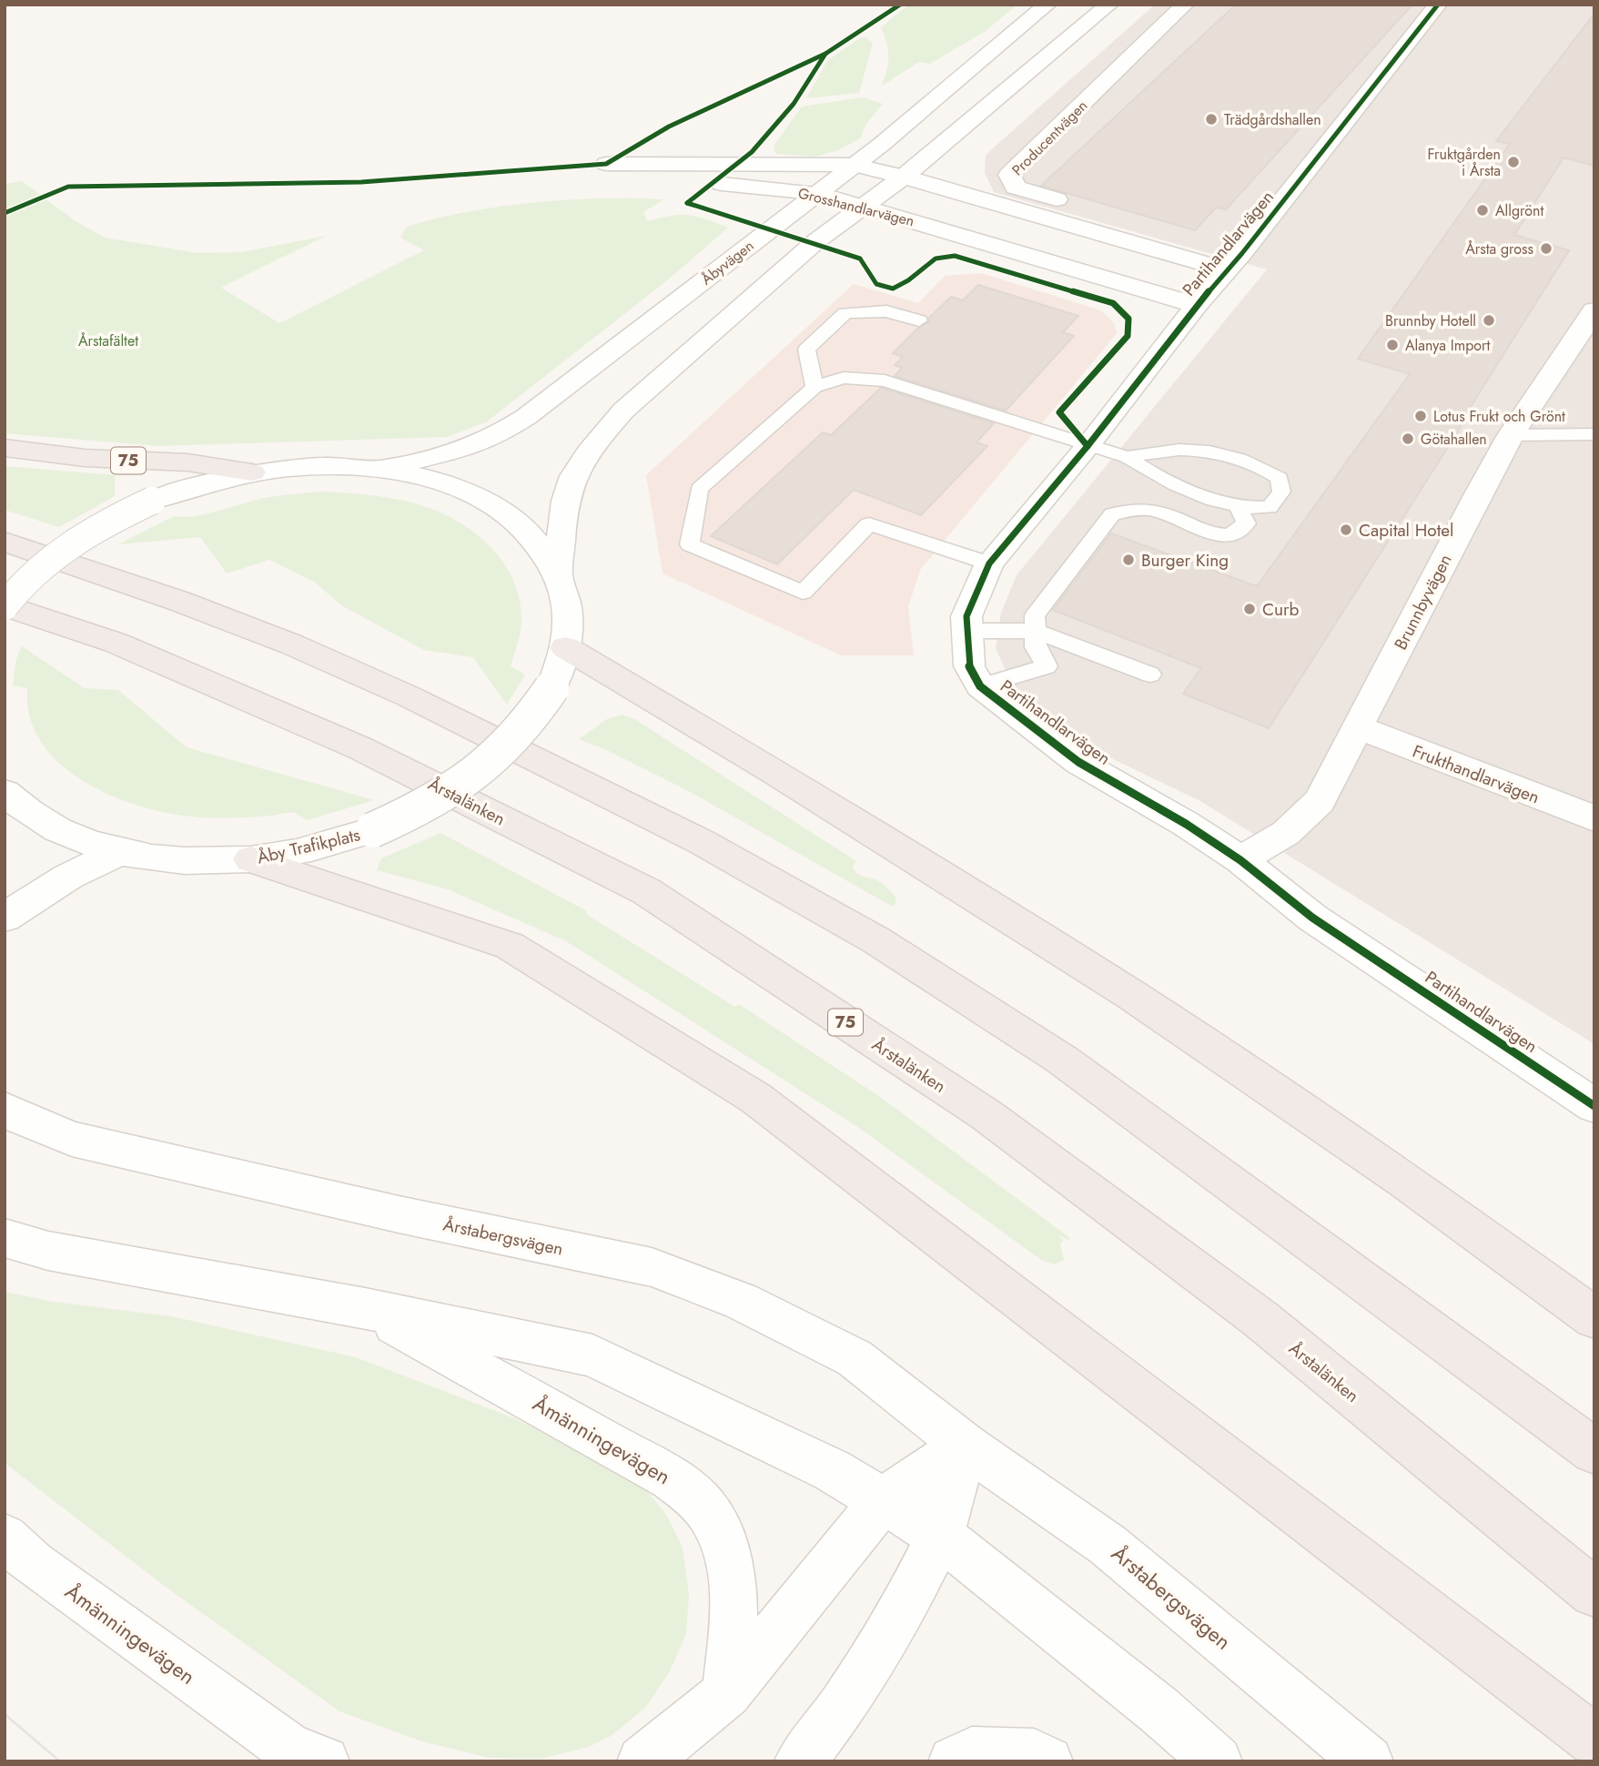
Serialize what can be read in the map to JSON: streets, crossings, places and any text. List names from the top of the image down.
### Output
{
  "streets": {
    "highway": ["75", "Årstalänken"],
    "street": [
      "Producentvägen",
      "Grosshandlarvägen",
      "Partihandlarvägen",
      "Åbyvägen",
      "Brunnbyvägen",
      "Frukthandlarvägen",
      "Åby Trafikplats",
      "Årstabergsvägen",
      "Åmänningevägen"
    ]
  },
  "crossings": [
    ["Grosshandlarvägen", "Partihandlarvägen"],
    ["Grosshandlarvägen", "Åbyvägen"],
    ["Partihandlarvägen", "Brunnbyvägen"],
    ["Åbyvägen", "Åby Trafikplats"],
    ["75", "Åby Trafikplats"],
    ["Brunnbyvägen", "Frukthandlarvägen"],
    ["Årstalänken", "Åby Trafikplats"]
  ],
  "parks": ["Årstafältet"],
  "places": [
    "Trädgårdshallen",
    "Fruktgården i Årsta",
    "Allgrönt",
    "Årsta gross",
    "Brunnby Hotell",
    "Alanya Import",
    "Lotus Frukt och Grönt",
    "Götahallen",
    "Capital Hotel",
    "Burger King",
    "Curb"
  ]
}
